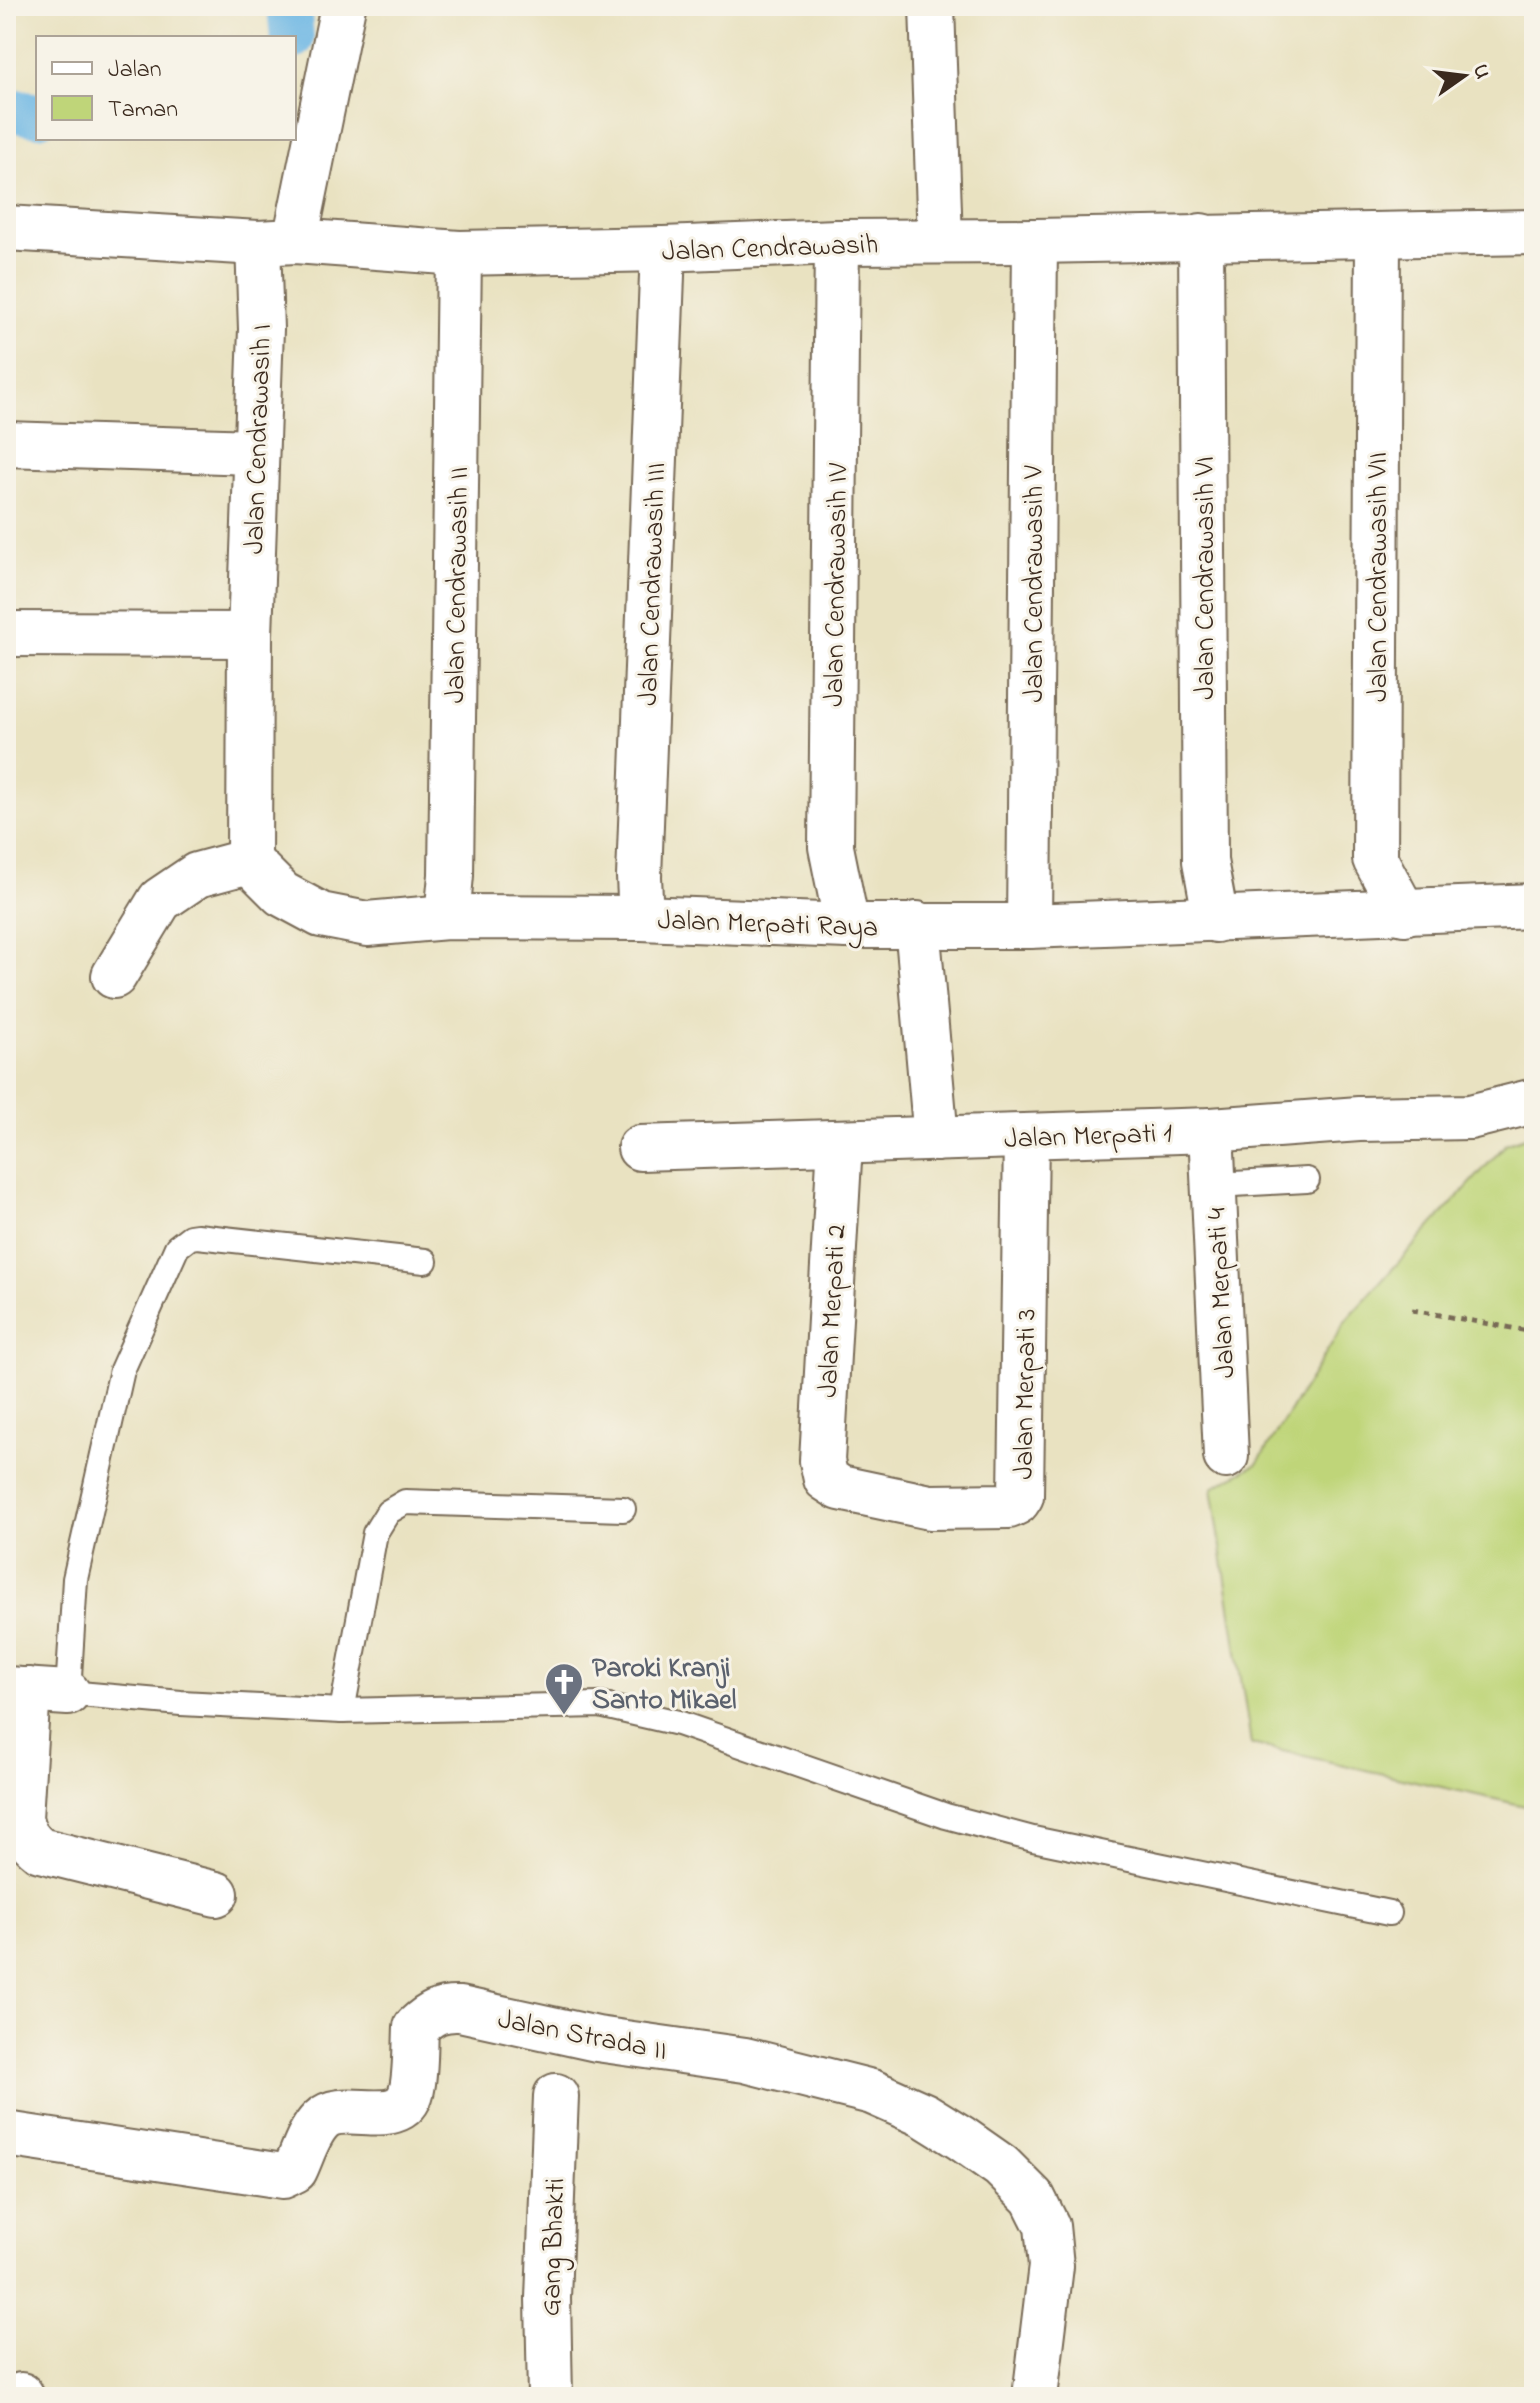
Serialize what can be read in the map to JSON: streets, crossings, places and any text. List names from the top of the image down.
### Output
{
  "streets": {
    "street": [
      "Jalan Cendrawasih",
      "Jalan Cendrawasih I",
      "Jalan Cendrawasih VII",
      "Jalan Cendrawasih VI",
      "Jalan Cendrawasih III",
      "Jalan Cendrawasih V",
      "Jalan Cendrawasih II",
      "Jalan Cendrawasih IV",
      "Jalan Merpati Raya",
      "Jalan Merpati 1",
      "Jalan Merpati 4",
      "Jalan Merpati 2",
      "Jalan Merpati 3",
      "Jalan Strada II",
      "Gang Bhakti"
    ]
  },
  "crossings": [
    ["Jalan Cendrawasih", "Jalan Cendrawasih I"],
    ["Jalan Cendrawasih", "Jalan Cendrawasih VII"],
    ["Jalan Cendrawasih", "Jalan Cendrawasih VI"],
    ["Jalan Cendrawasih", "Jalan Cendrawasih III"],
    ["Jalan Cendrawasih", "Jalan Cendrawasih V"],
    ["Jalan Cendrawasih", "Jalan Cendrawasih II"],
    ["Jalan Cendrawasih", "Jalan Cendrawasih IV"],
    ["Jalan Cendrawasih VII", "Jalan Merpati Raya"],
    ["Jalan Cendrawasih VI", "Jalan Merpati Raya"],
    ["Jalan Cendrawasih III", "Jalan Merpati Raya"],
    ["Jalan Cendrawasih V", "Jalan Merpati Raya"],
    ["Jalan Cendrawasih II", "Jalan Merpati Raya"],
    ["Jalan Cendrawasih IV", "Jalan Merpati Raya"],
    ["Jalan Merpati 1", "Jalan Merpati 4"],
    ["Jalan Merpati 1", "Jalan Merpati 2"],
    ["Jalan Merpati 1", "Jalan Merpati 3"],
    ["Jalan Merpati 2", "Jalan Merpati 3"]
  ],
  "places": {
    "church": ["Paroki Kranji Santo Mikael"]
  },
  "legend": ["Jalan", "Taman"],
  "north": "right"
}
